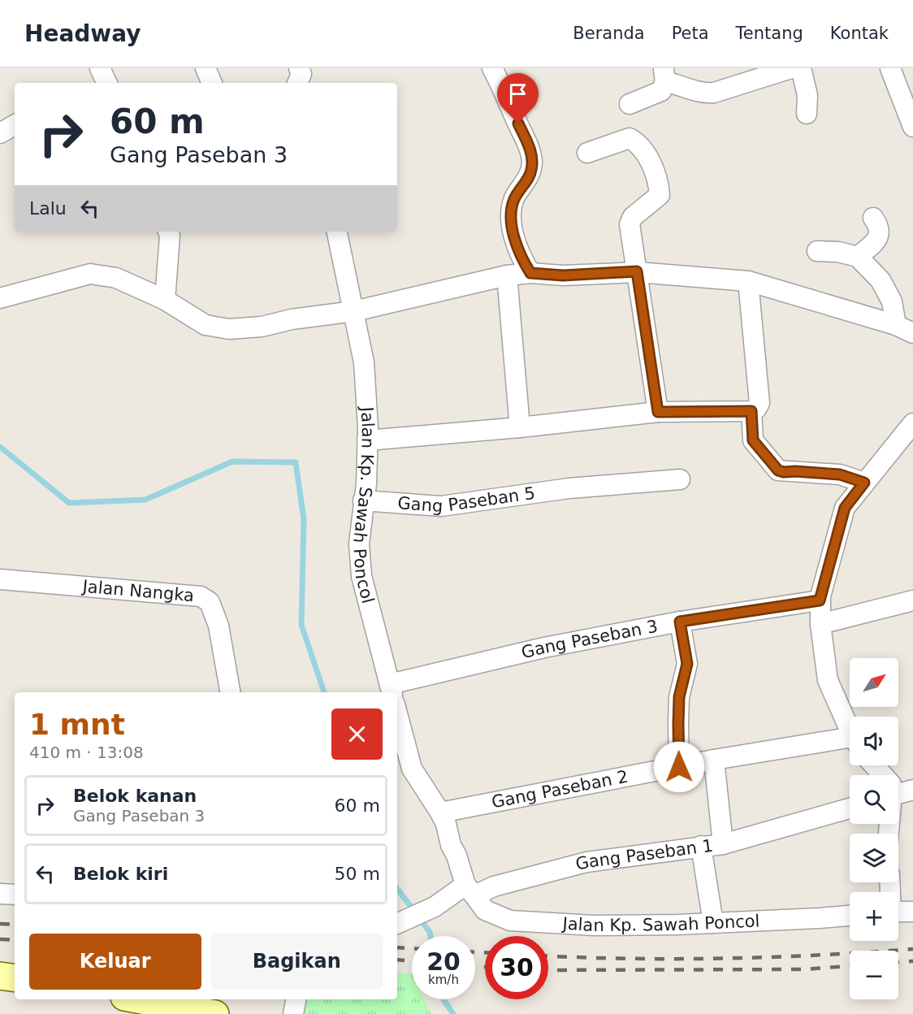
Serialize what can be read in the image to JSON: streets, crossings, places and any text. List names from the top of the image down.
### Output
{
  "streets": {
    "street": [
      "Gang Paseban 5",
      "Jalan Kp. Sawah Poncol",
      "Jalan Nangka",
      "Gang Paseban 3",
      "Gang Paseban 2",
      "Gang Paseban 1"
    ]
  },
  "crossings": [
    ["Gang Paseban 5", "Jalan Kp. Sawah Poncol"],
    ["Jalan Kp. Sawah Poncol", "Gang Paseban 3"],
    ["Jalan Kp. Sawah Poncol", "Gang Paseban 1"]
  ],
  "north": "top right",
  "page": {
    "header": "Headway",
    "nav": [
      "Beranda",
      "Peta",
      "Tentang",
      "Kontak"
    ],
    "turn": ["60 m", "Gang Paseban 3"],
    "then": "Lalu",
    "map_buttons": ["+", "−"],
    "heading": ["1 mnt", "410 m · 13:08"],
    "list": [
      {
        "name": "Belok kanan",
        "note": "Gang Paseban 3",
        "value": "60 m"
      },
      {
        "name": "Belok kiri",
        "value": "50 m"
      }
    ],
    "buttons": ["Keluar", "Bagikan"],
    "speed": "20 km/h",
    "limit": "30"
  }
}
